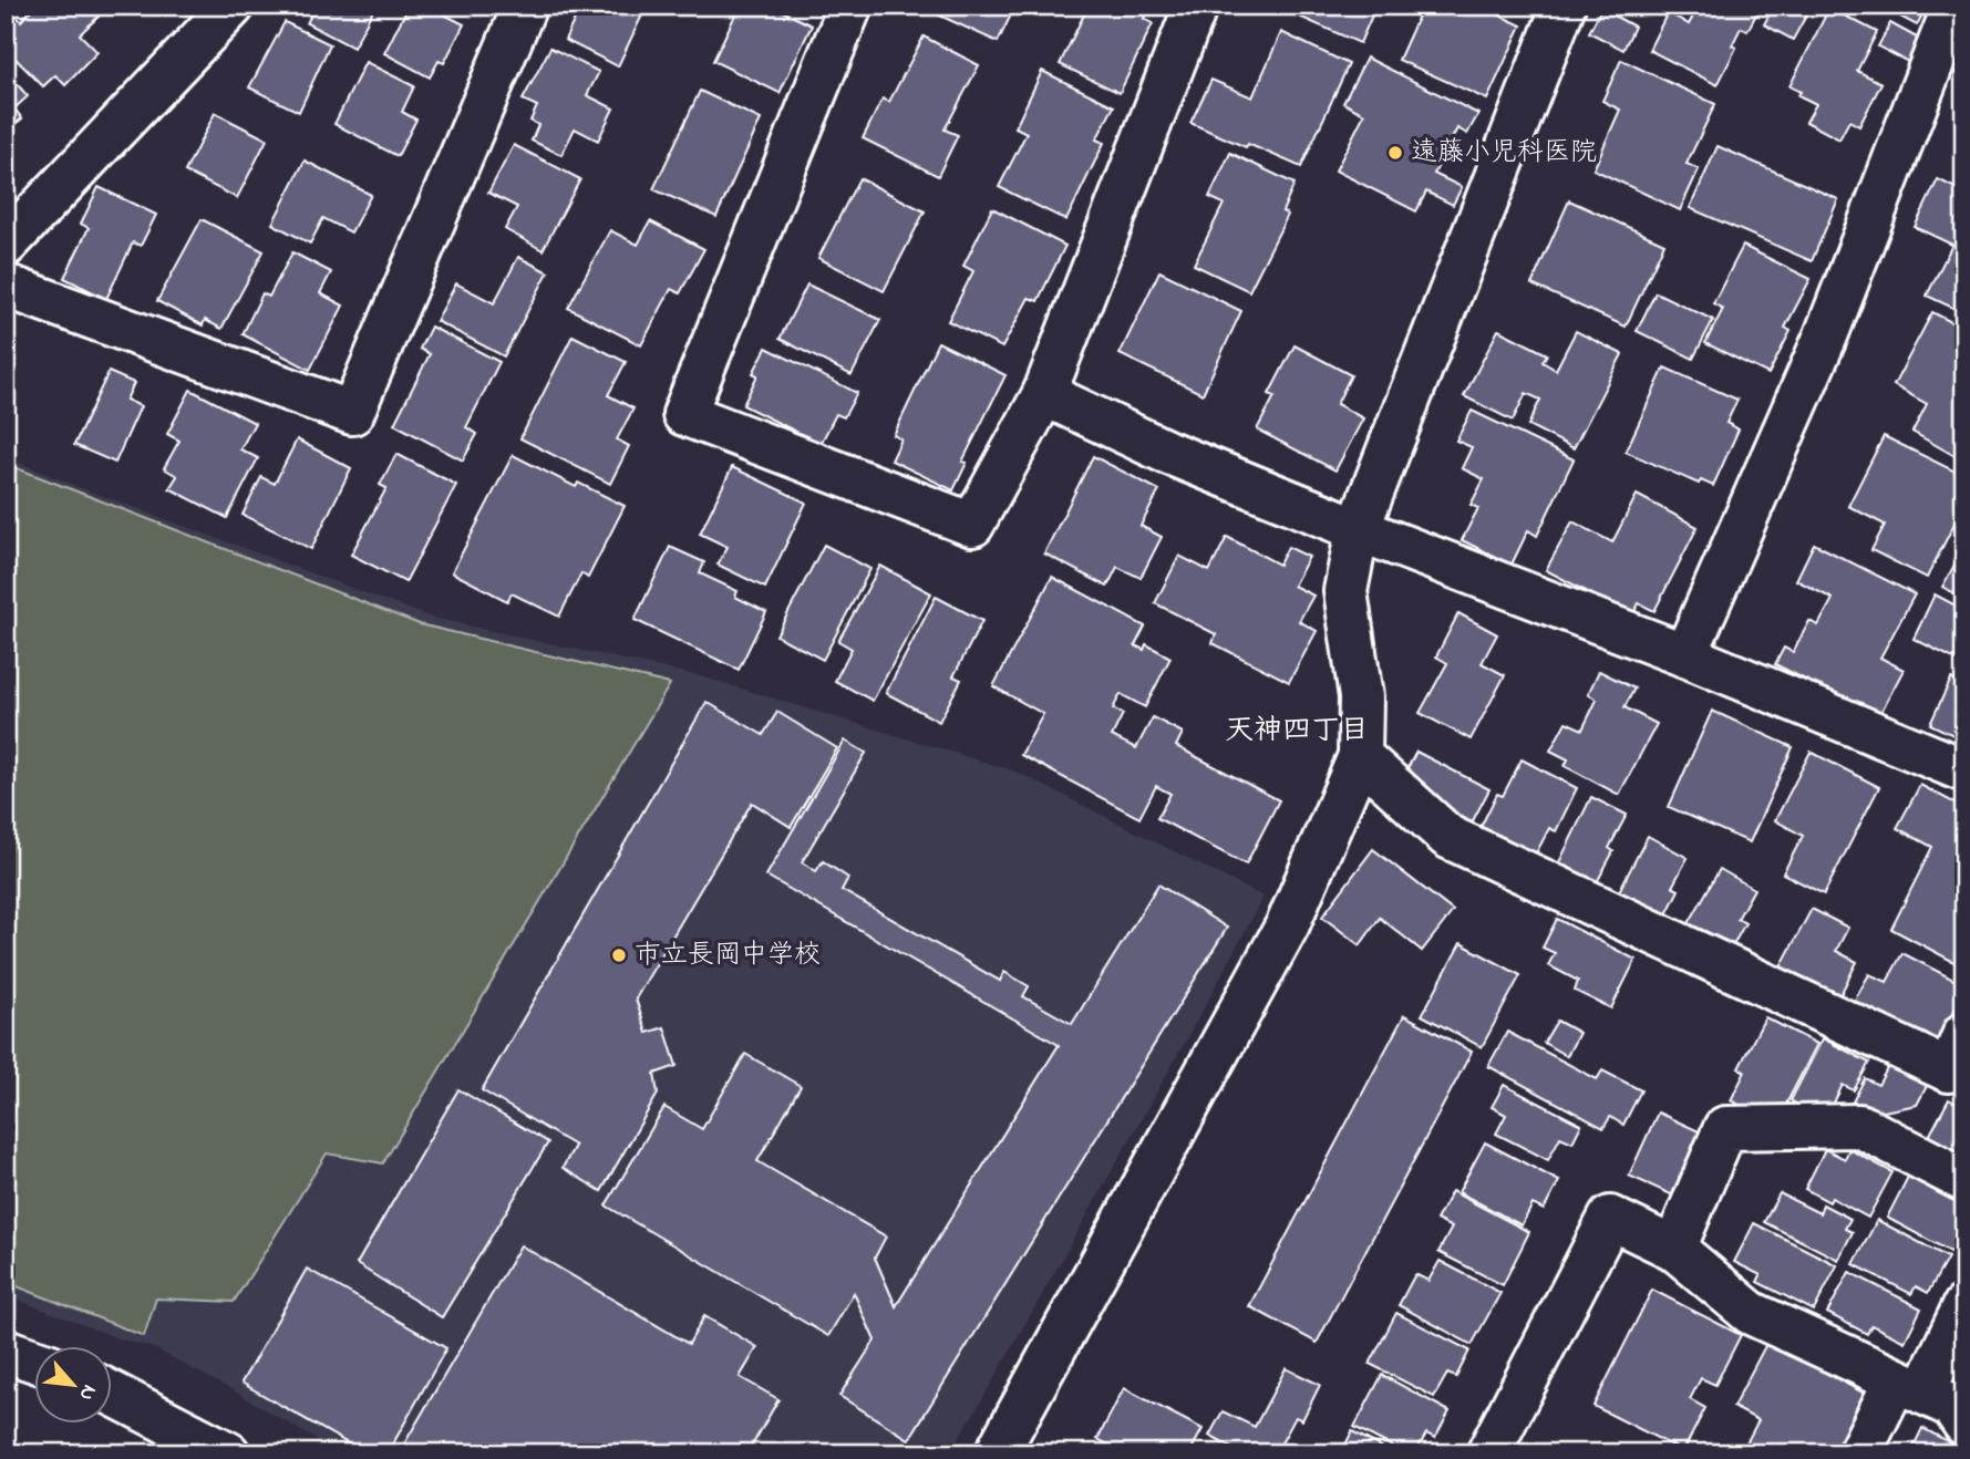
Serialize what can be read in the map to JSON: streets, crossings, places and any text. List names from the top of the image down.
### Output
{
  "districts": ["天神四丁目"],
  "places": ["遠藤小児科医院", "市立長岡中学校"],
  "north": "bottom right"
}
